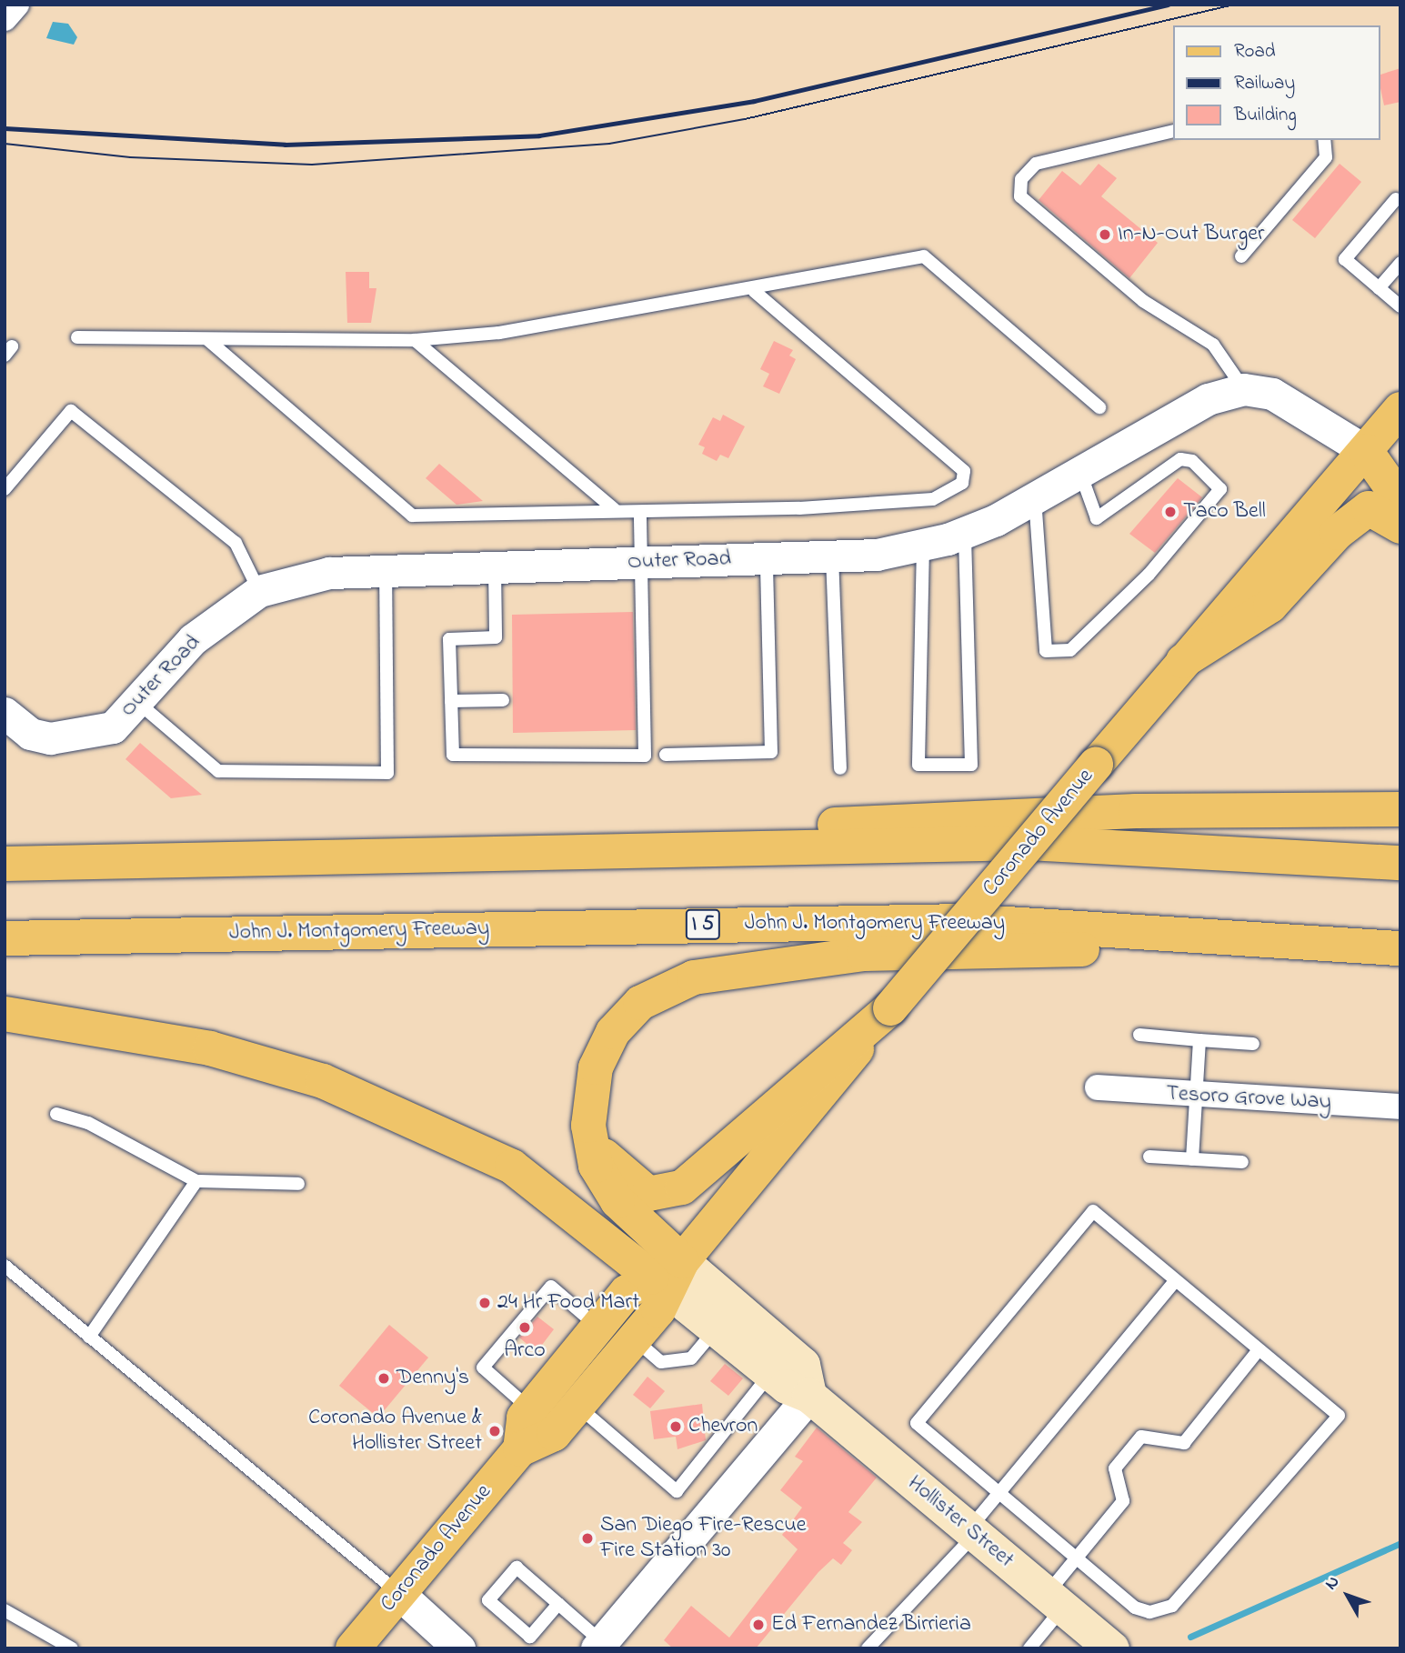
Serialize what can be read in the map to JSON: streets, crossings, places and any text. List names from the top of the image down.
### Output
{
  "streets": {
    "main road": [
      "Coronado Avenue",
      "John J. Montgomery Freeway",
      "I 5",
      "Hollister Street"
    ],
    "street": ["Outer Road", "Tesoro Grove Way"]
  },
  "crossings": [
    ["Outer Road", "Coronado Avenue"],
    ["Coronado Avenue", "Hollister Street"]
  ],
  "places": [
    "In-N-Out Burger",
    "Taco Bell",
    "24 Hr Food Mart",
    "Arco",
    "Denny's",
    "Chevron",
    "Coronado Avenue & Hollister Street",
    "San Diego Fire-Rescue Fire Station 30",
    "Ed Fernandez Birrieria"
  ],
  "legend": ["Road", "Railway", "Building"],
  "north": "top left"
}
